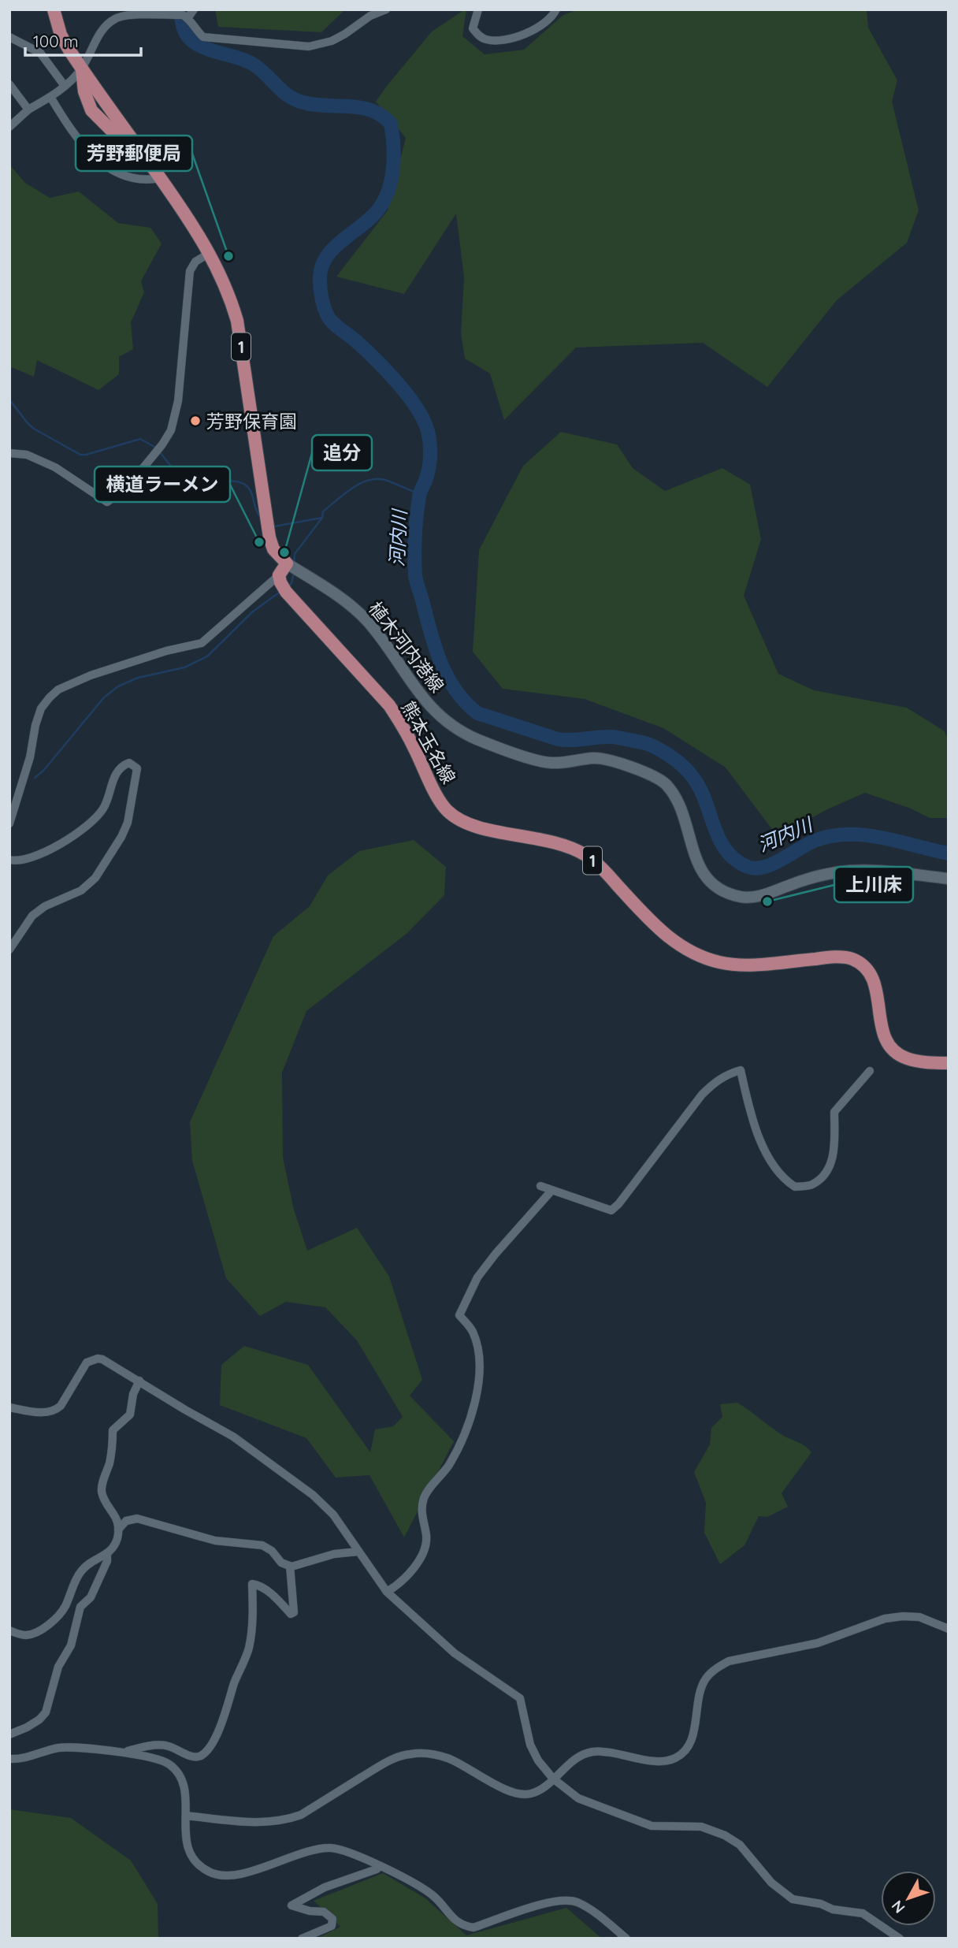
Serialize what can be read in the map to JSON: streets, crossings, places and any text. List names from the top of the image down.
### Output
{
  "streets": {
    "main road": ["1", "植木河内港線", "熊本玉名線"]
  },
  "crossings": [
    ["1", "植木河内港線"]
  ],
  "water": ["河内川"],
  "places": [
    "芳野郵便局",
    "芳野保育園",
    "横道ラーメン",
    "追分",
    "上川床"
  ],
  "scale_bar": "100 m",
  "north": "bottom left"
}
